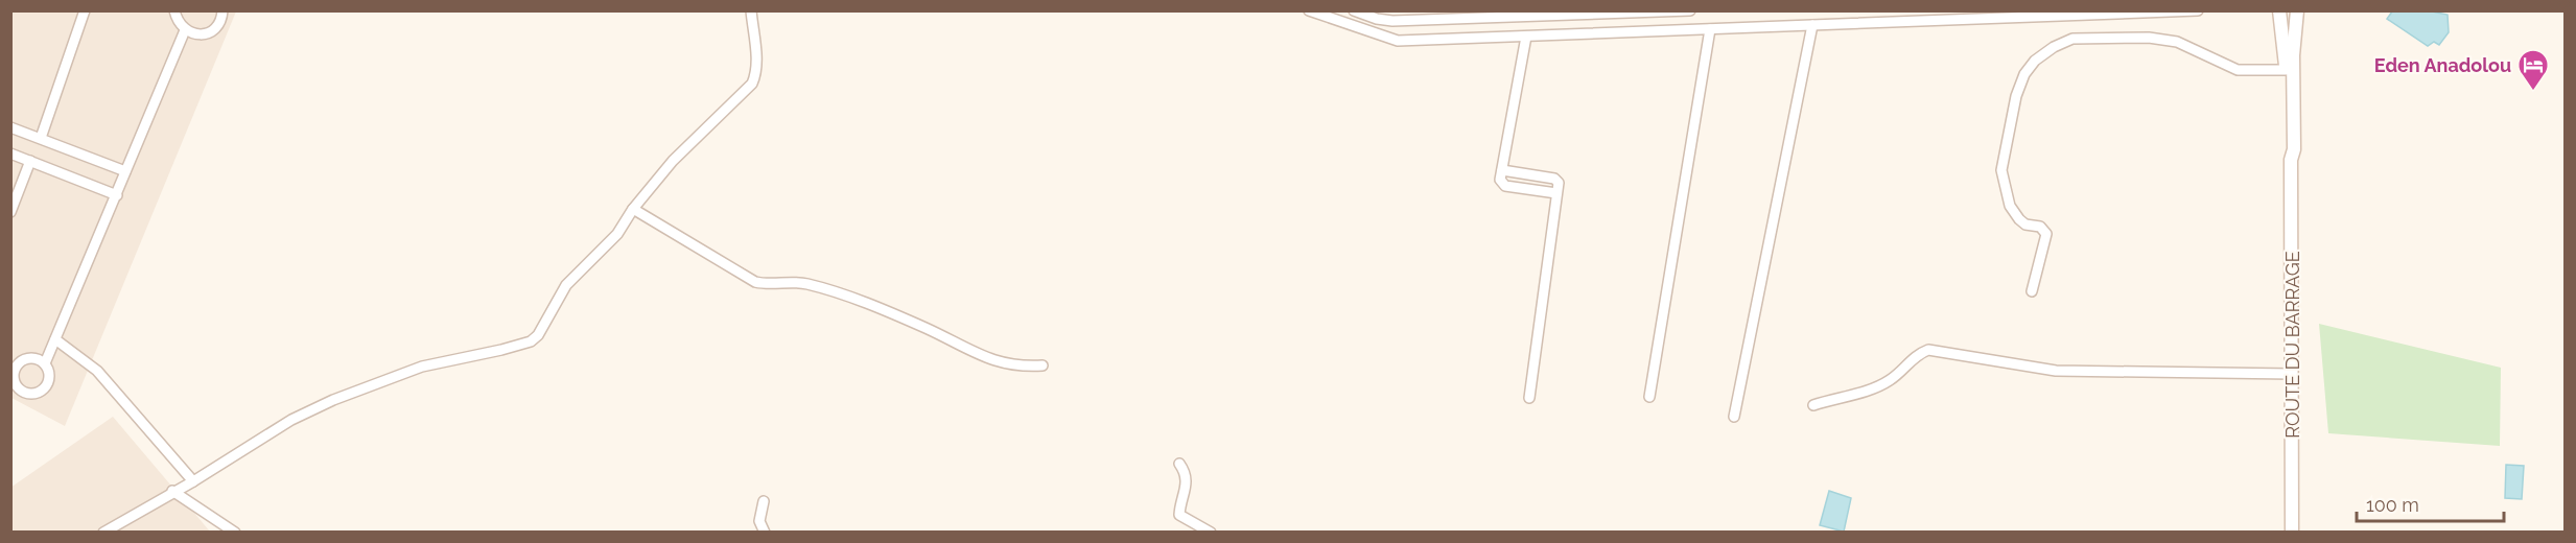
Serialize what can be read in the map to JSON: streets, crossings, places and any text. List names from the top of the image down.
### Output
{
  "streets": {
    "main road": ["ROUTE DU BARRAGE"]
  },
  "places": {
    "hotel": ["Eden Anadolou"]
  },
  "scale_bar": "100 m"
}
